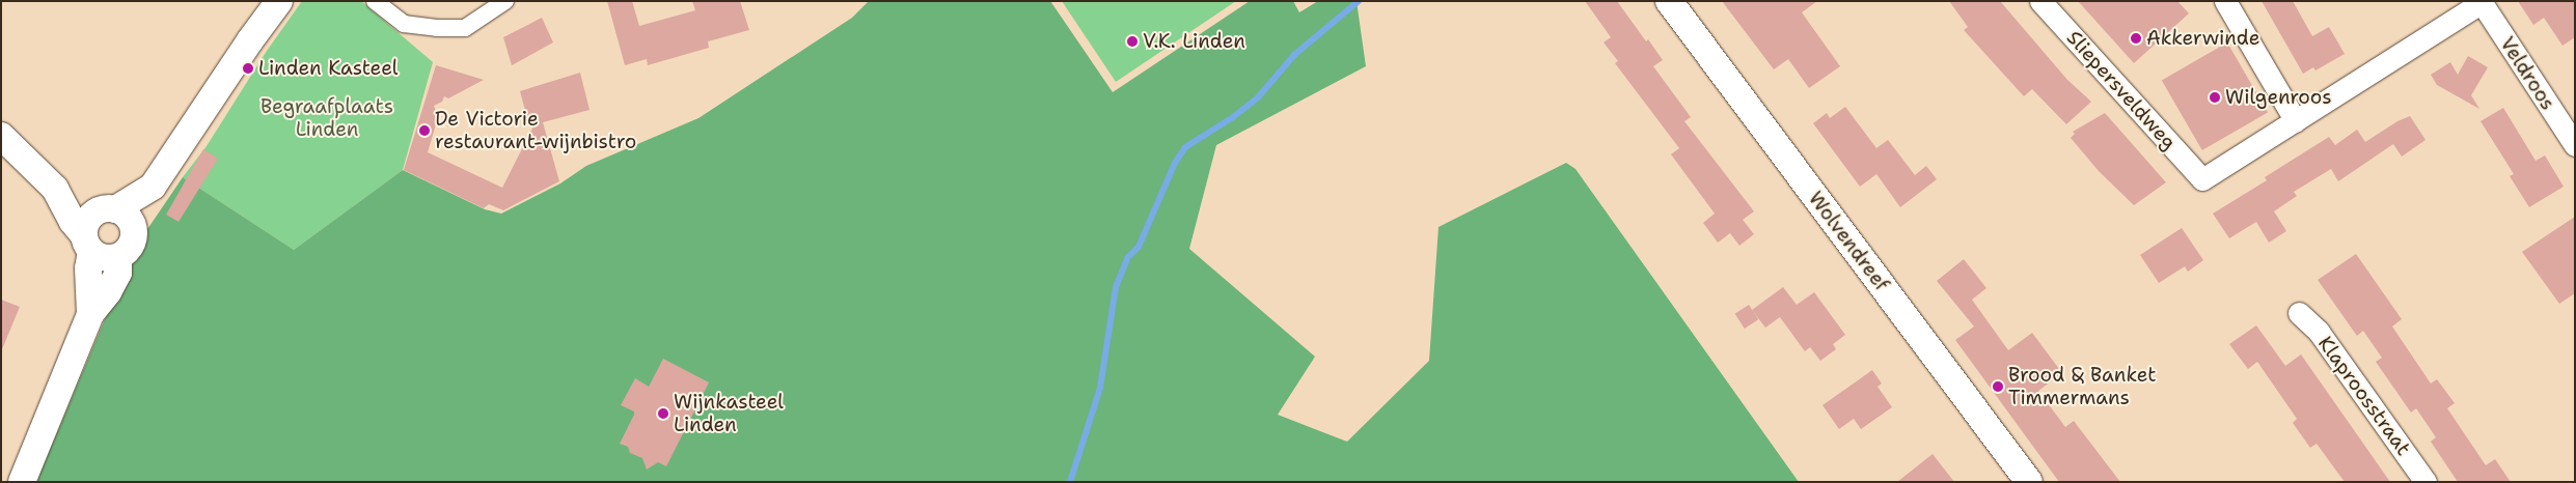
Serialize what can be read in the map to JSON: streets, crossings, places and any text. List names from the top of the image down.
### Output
{
  "streets": {
    "street": [
      "Veldroos",
      "Sliepersveldweg",
      "Wolvendreef",
      "Klaproosstraat"
    ]
  },
  "parks": ["Begraafplaats Linden"],
  "places": [
    "Akkerwinde",
    "V.K. Linden",
    "Linden Kasteel",
    "Wilgenroos",
    "De Victorie restaurant-wijnbistro",
    "Brood & Banket Timmermans",
    "Wijnkasteel Linden"
  ]
}
